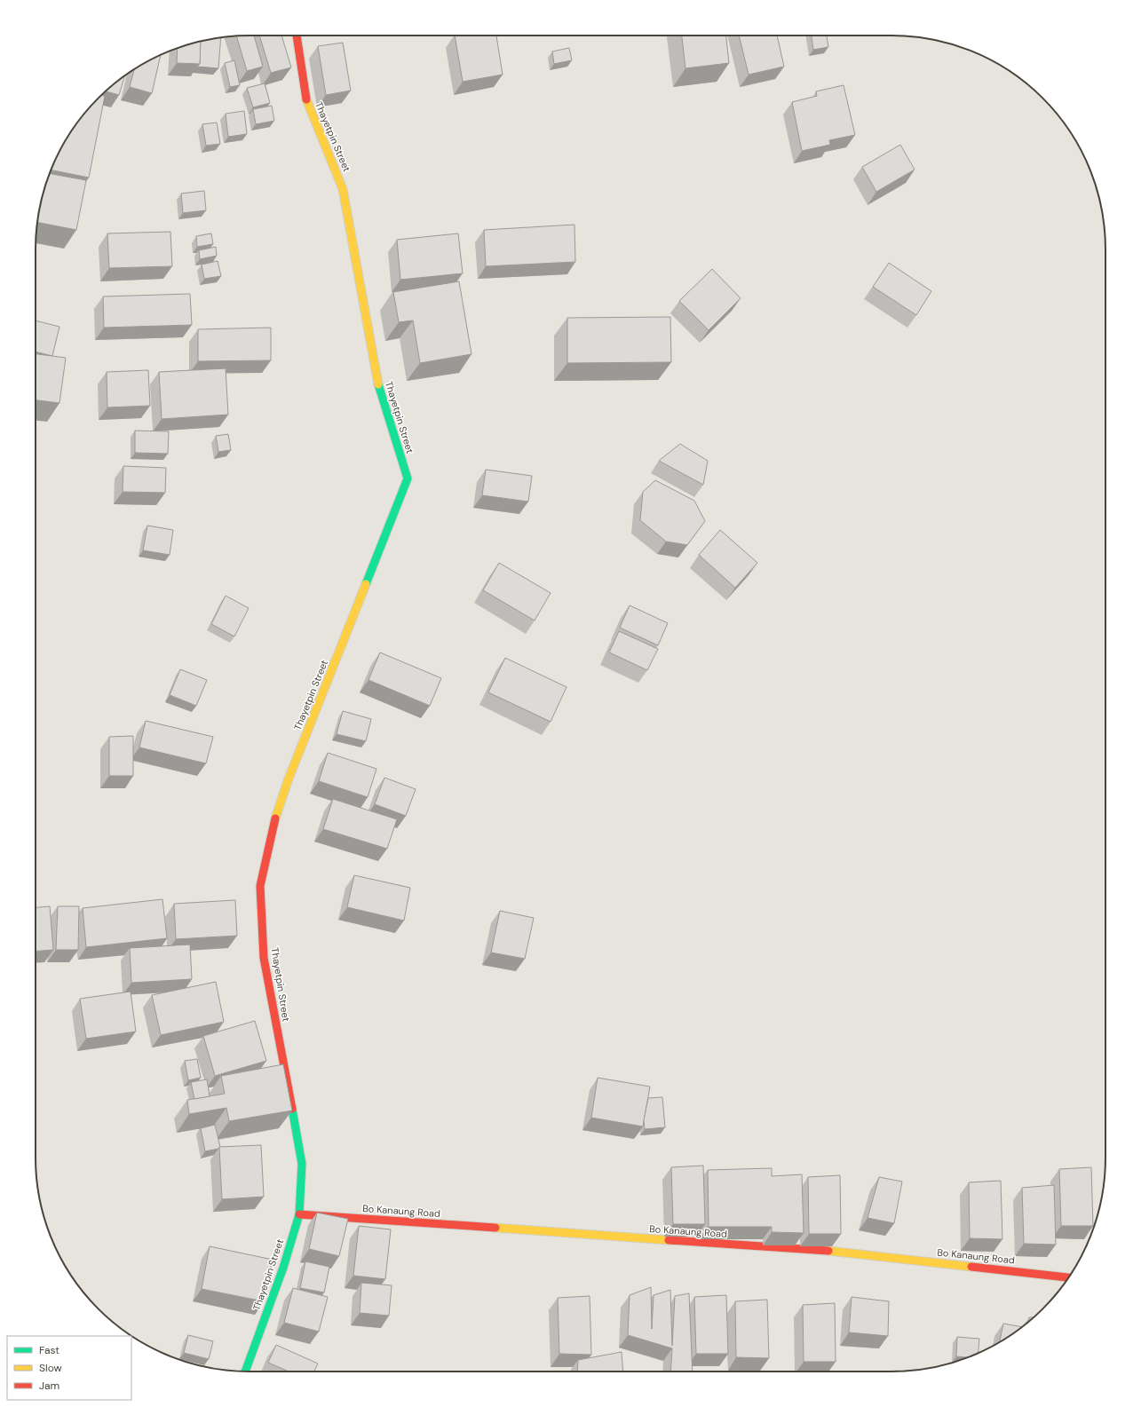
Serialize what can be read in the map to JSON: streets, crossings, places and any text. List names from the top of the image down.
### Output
{
  "streets": {
    "street": ["Thayetpin Street", "Bo Kanaung Road"]
  },
  "crossings": [
    ["Thayetpin Street", "Bo Kanaung Road"]
  ],
  "legend": ["Fast", "Slow", "Jam"]
}
